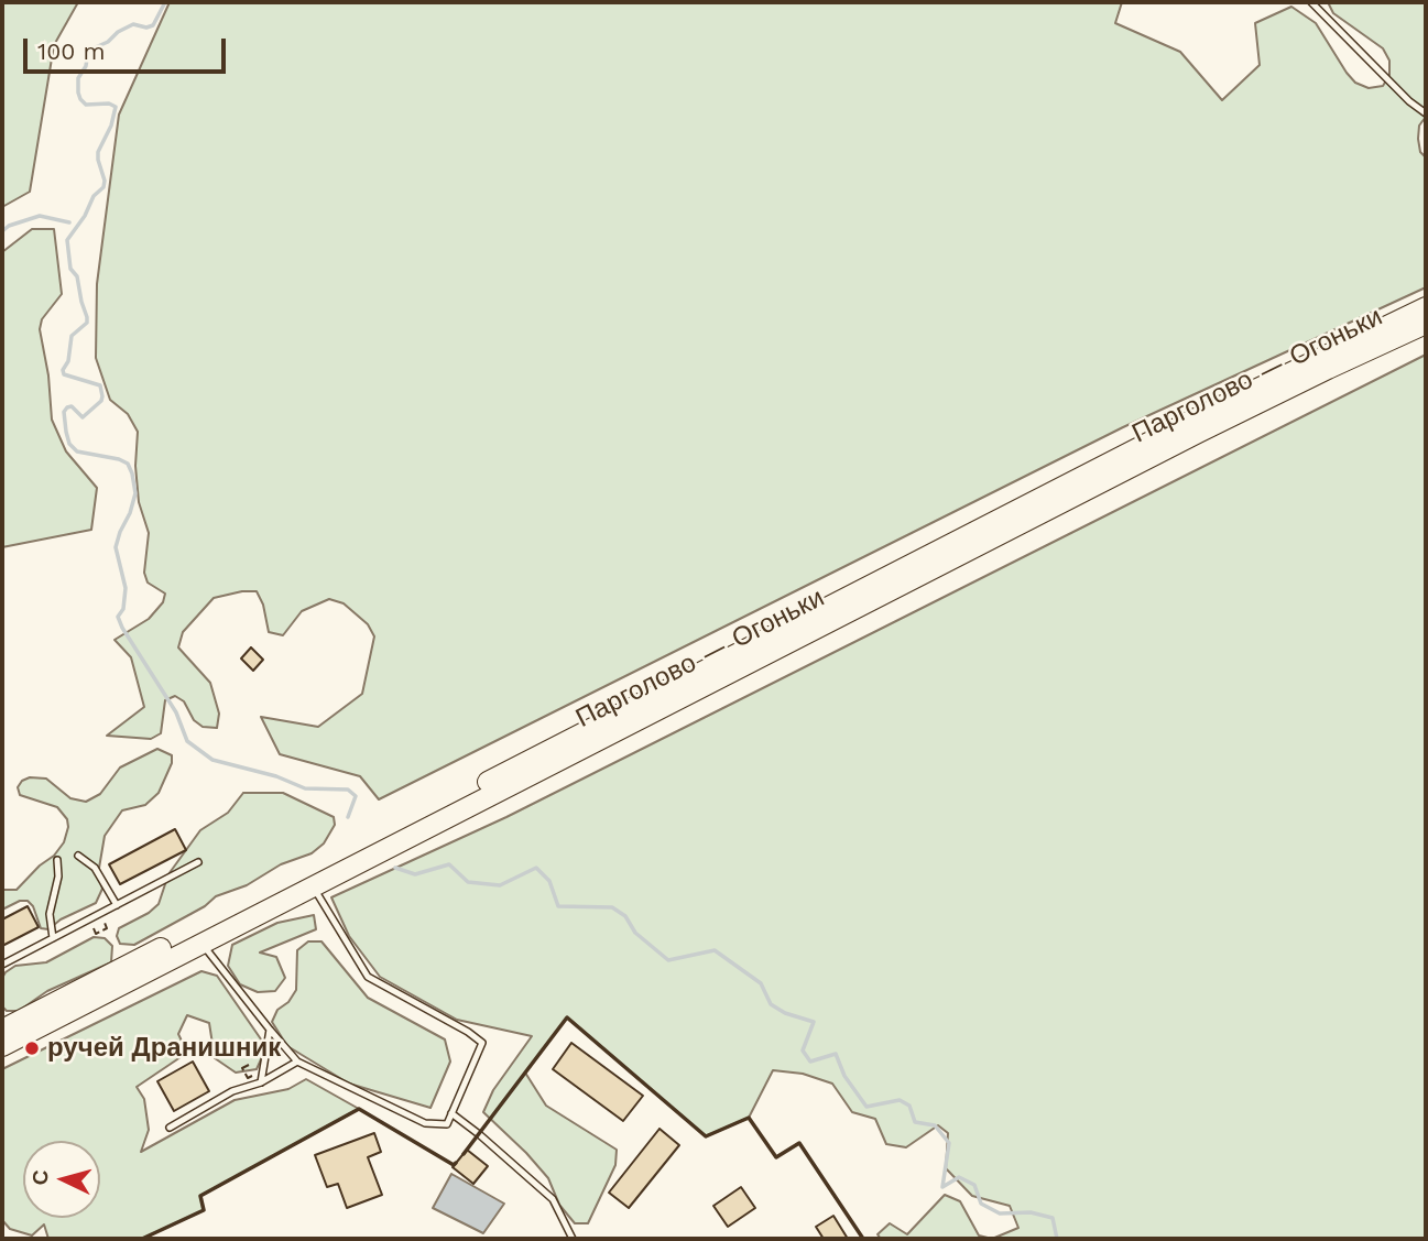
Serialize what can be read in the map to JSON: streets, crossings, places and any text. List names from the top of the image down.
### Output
{
  "streets": {
    "main road": ["Парголово — Огоньки"]
  },
  "places": ["ручей Дранишник"],
  "scale_bar": "100 m",
  "north": "left"
}
